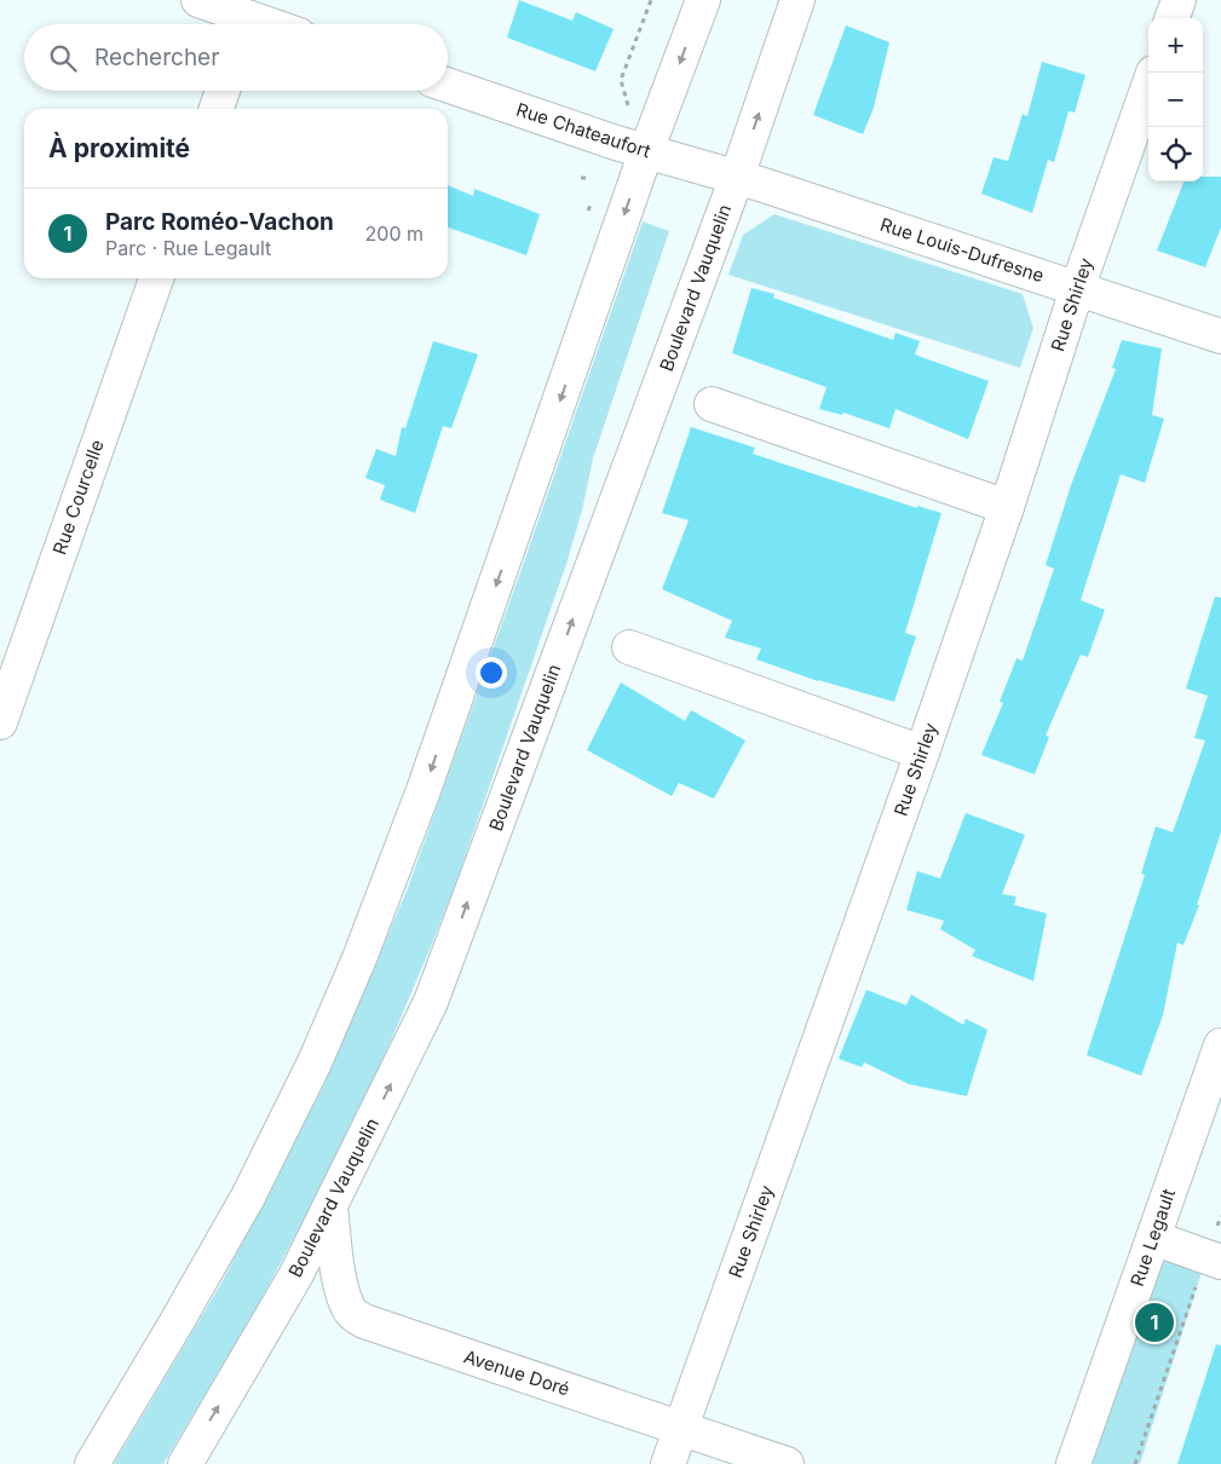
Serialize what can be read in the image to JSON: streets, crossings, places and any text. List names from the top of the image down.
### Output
{
  "streets": {
    "street": [
      "Rue Chateaufort",
      "Rue Louis-Dufresne",
      "Boulevard Vauquelin",
      "Rue Shirley",
      "Rue Courcelle",
      "Rue Legault",
      "Avenue Doré"
    ]
  },
  "crossings": [
    ["Rue Chateaufort", "Rue Louis-Dufresne"],
    ["Rue Chateaufort", "Boulevard Vauquelin"],
    ["Rue Louis-Dufresne", "Boulevard Vauquelin"],
    ["Rue Louis-Dufresne", "Rue Shirley"],
    ["Boulevard Vauquelin", "Avenue Doré"],
    ["Rue Shirley", "Avenue Doré"]
  ],
  "page": {
    "map_buttons": ["+", "−"],
    "search": "Rechercher",
    "heading": "À proximité",
    "list": [
      {
        "mark": "1",
        "name": "Parc Roméo-Vachon",
        "note": "Parc · Rue Legault",
        "value": "200 m"
      }
    ],
    "pins": "1"
  }
}
